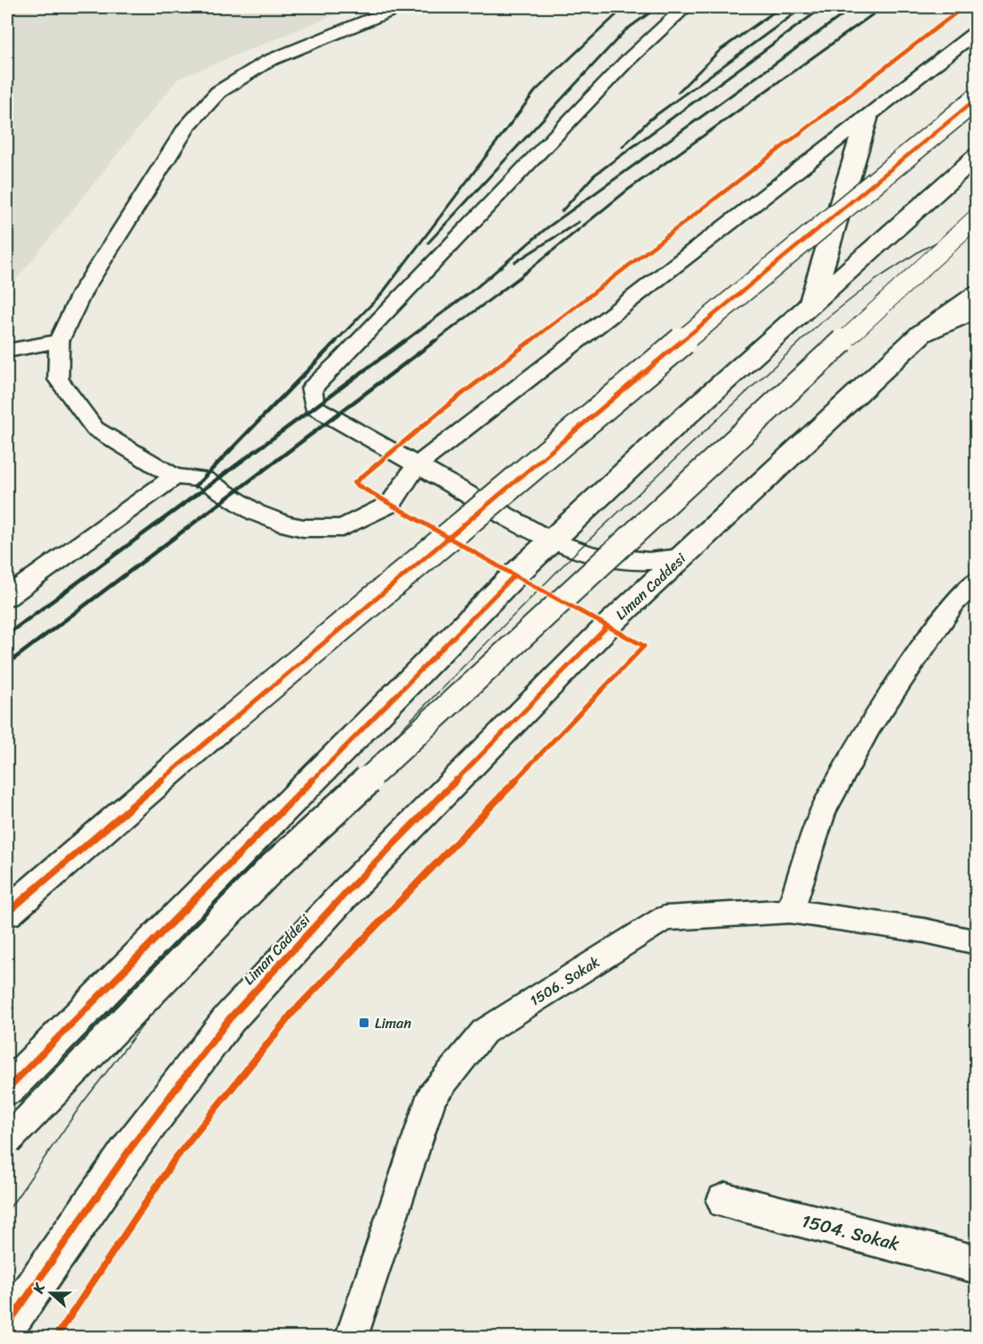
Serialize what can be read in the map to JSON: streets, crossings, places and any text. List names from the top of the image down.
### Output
{
  "streets": {
    "main road": ["Liman Caddesi", "1504. Sokak"],
    "lane": ["1506. Sokak"]
  },
  "places": {
    "transit": ["Liman"]
  },
  "north": "left"
}
